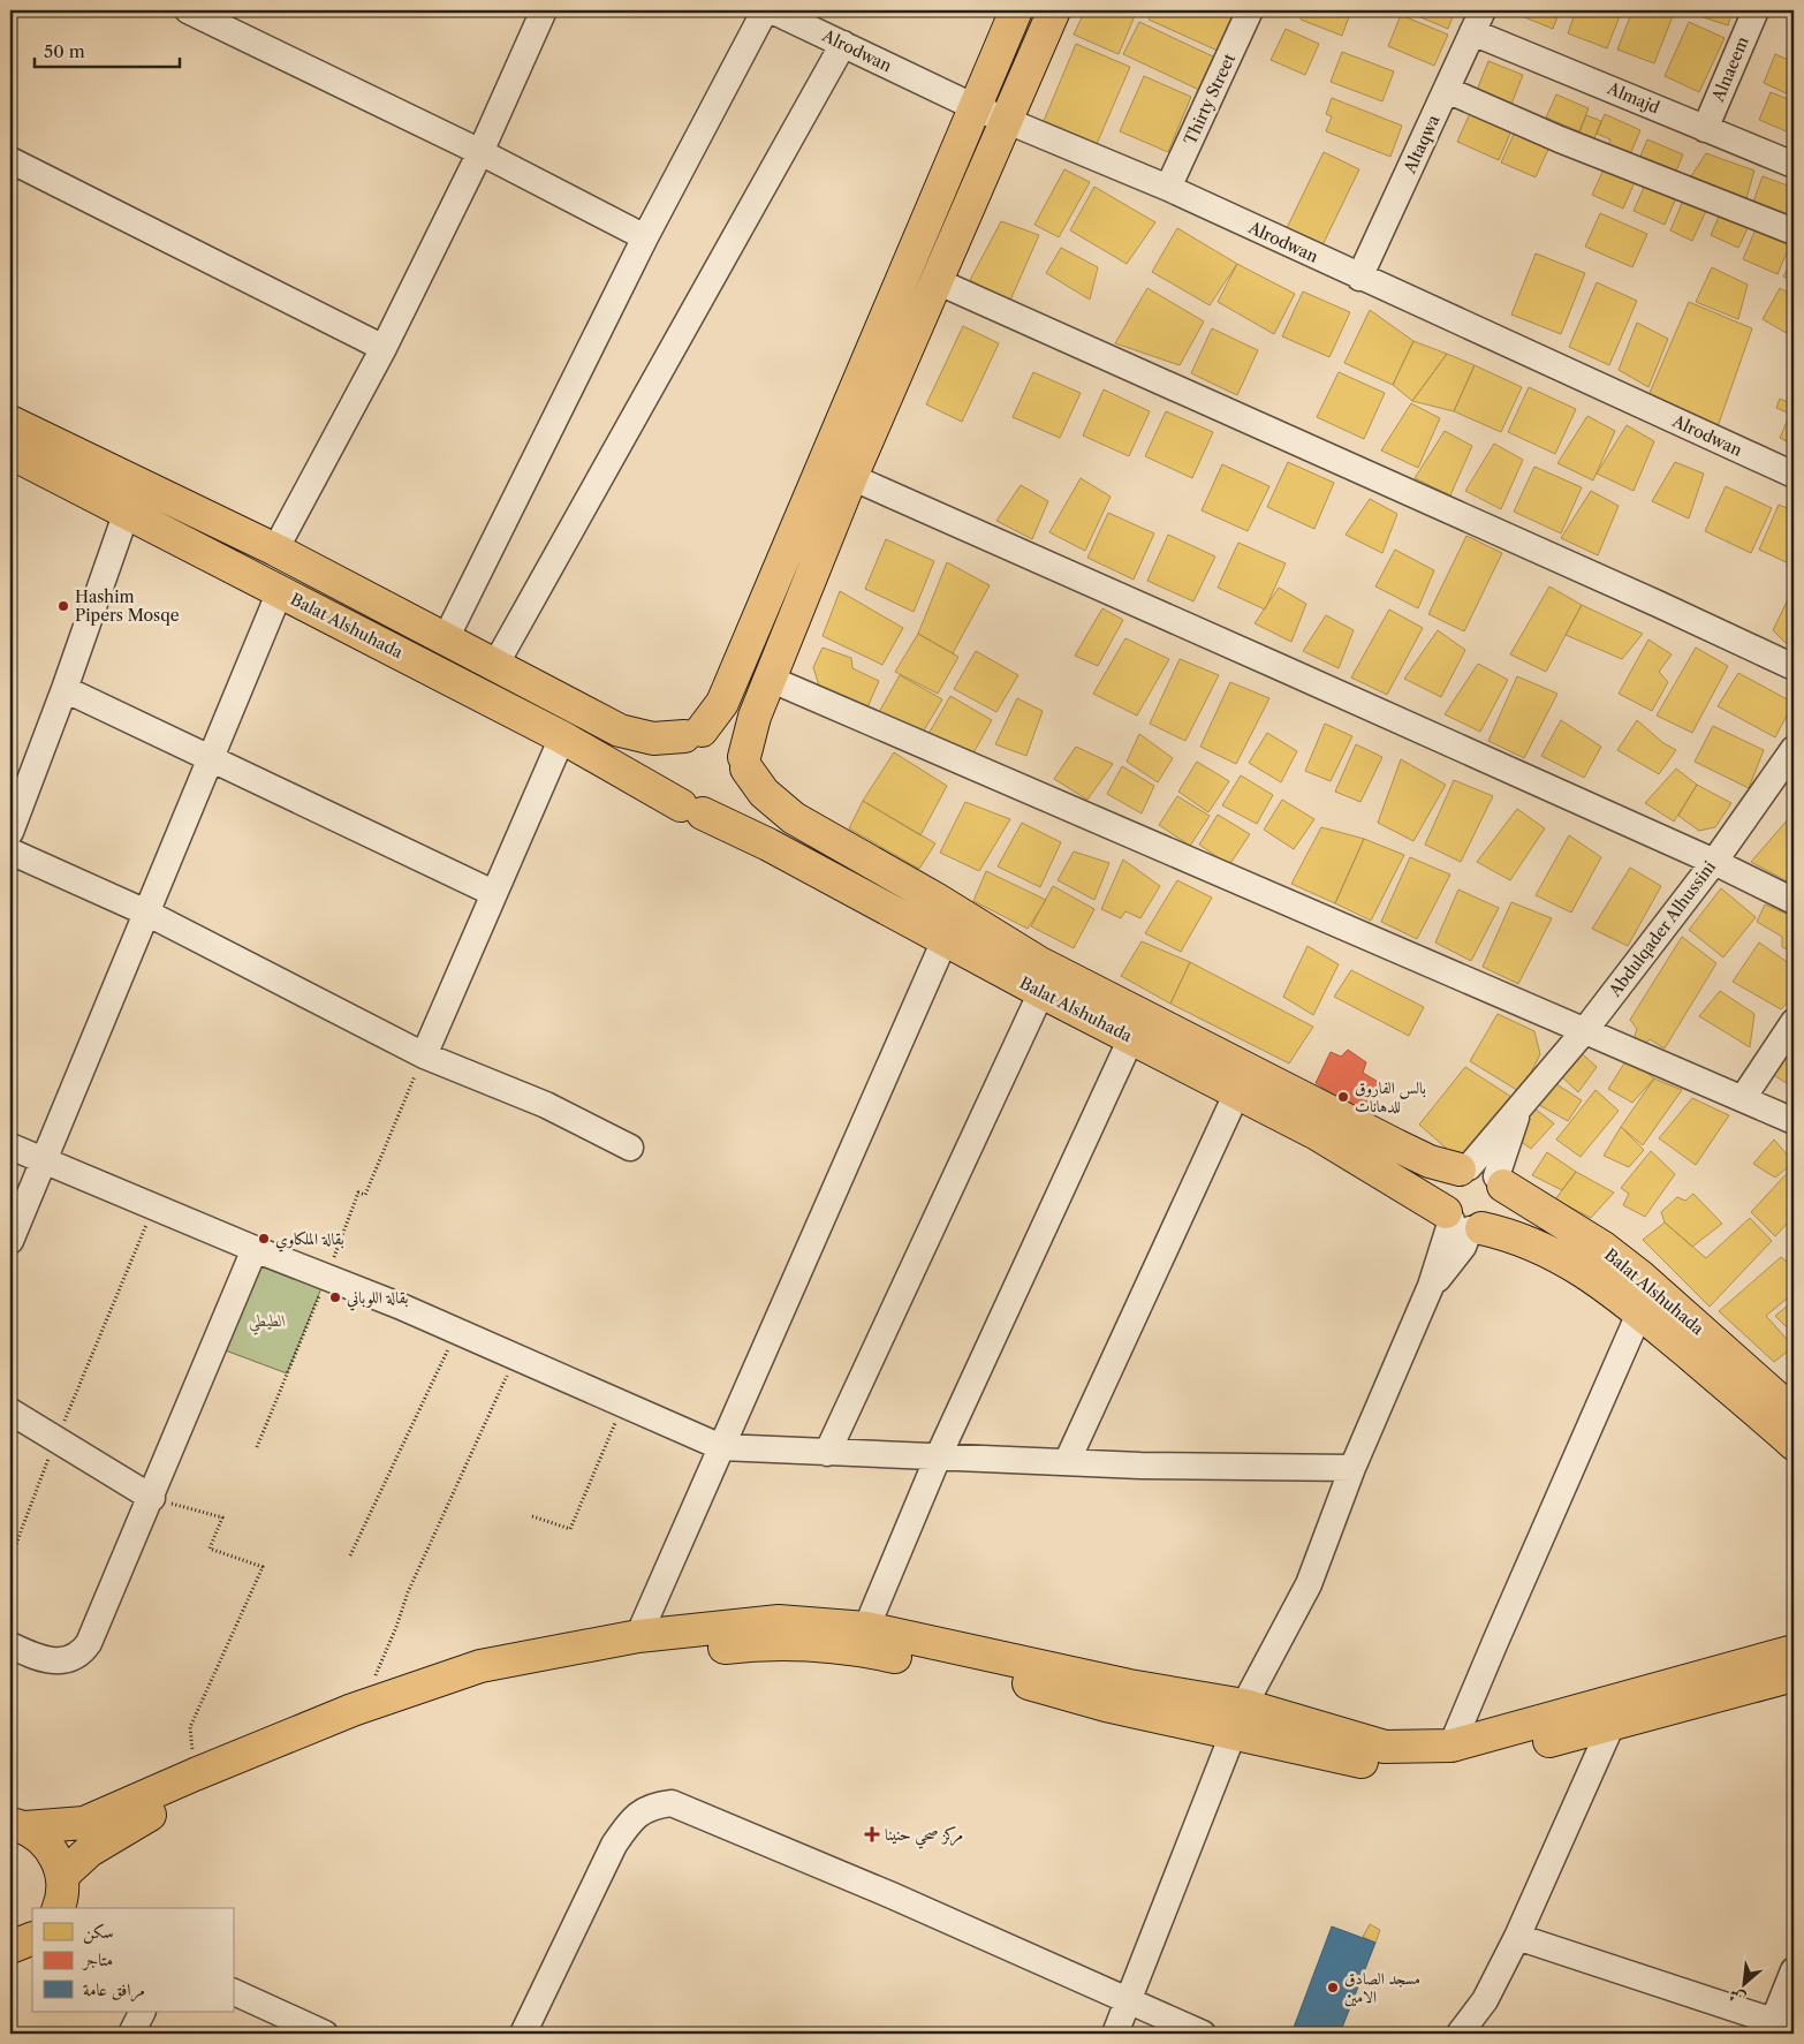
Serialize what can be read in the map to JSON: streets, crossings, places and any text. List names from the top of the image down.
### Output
{
  "streets": {
    "main road": ["Balat Alshuhada"],
    "street": [
      "Alrodwan",
      "Alnaeem",
      "Almajd",
      "Thirty Street",
      "Altaqwa",
      "Abdulqader Alhussini"
    ]
  },
  "crossings": [
    ["Alrodwan", "Thirty Street"],
    ["Alrodwan", "Altaqwa"],
    ["Alnaeem", "Almajd"],
    ["Almajd", "Altaqwa"],
    ["Balat Alshuhada", "Abdulqader Alhussini"]
  ],
  "parks": ["الطيطي"],
  "places": {
    "other": [
      "Hashim Pipers Mosqe",
      "بالس الفاروق للدهانات",
      "بقالة الملكاوي",
      "بقالة اللوباني",
      "مسجد الصادق الامين"
    ],
    "health": ["مركز صحي حنينا"]
  },
  "legend": ["سكن", "متاجر", "مرافق عامة"],
  "scale_bar": "50 m",
  "north": "bottom left"
}
